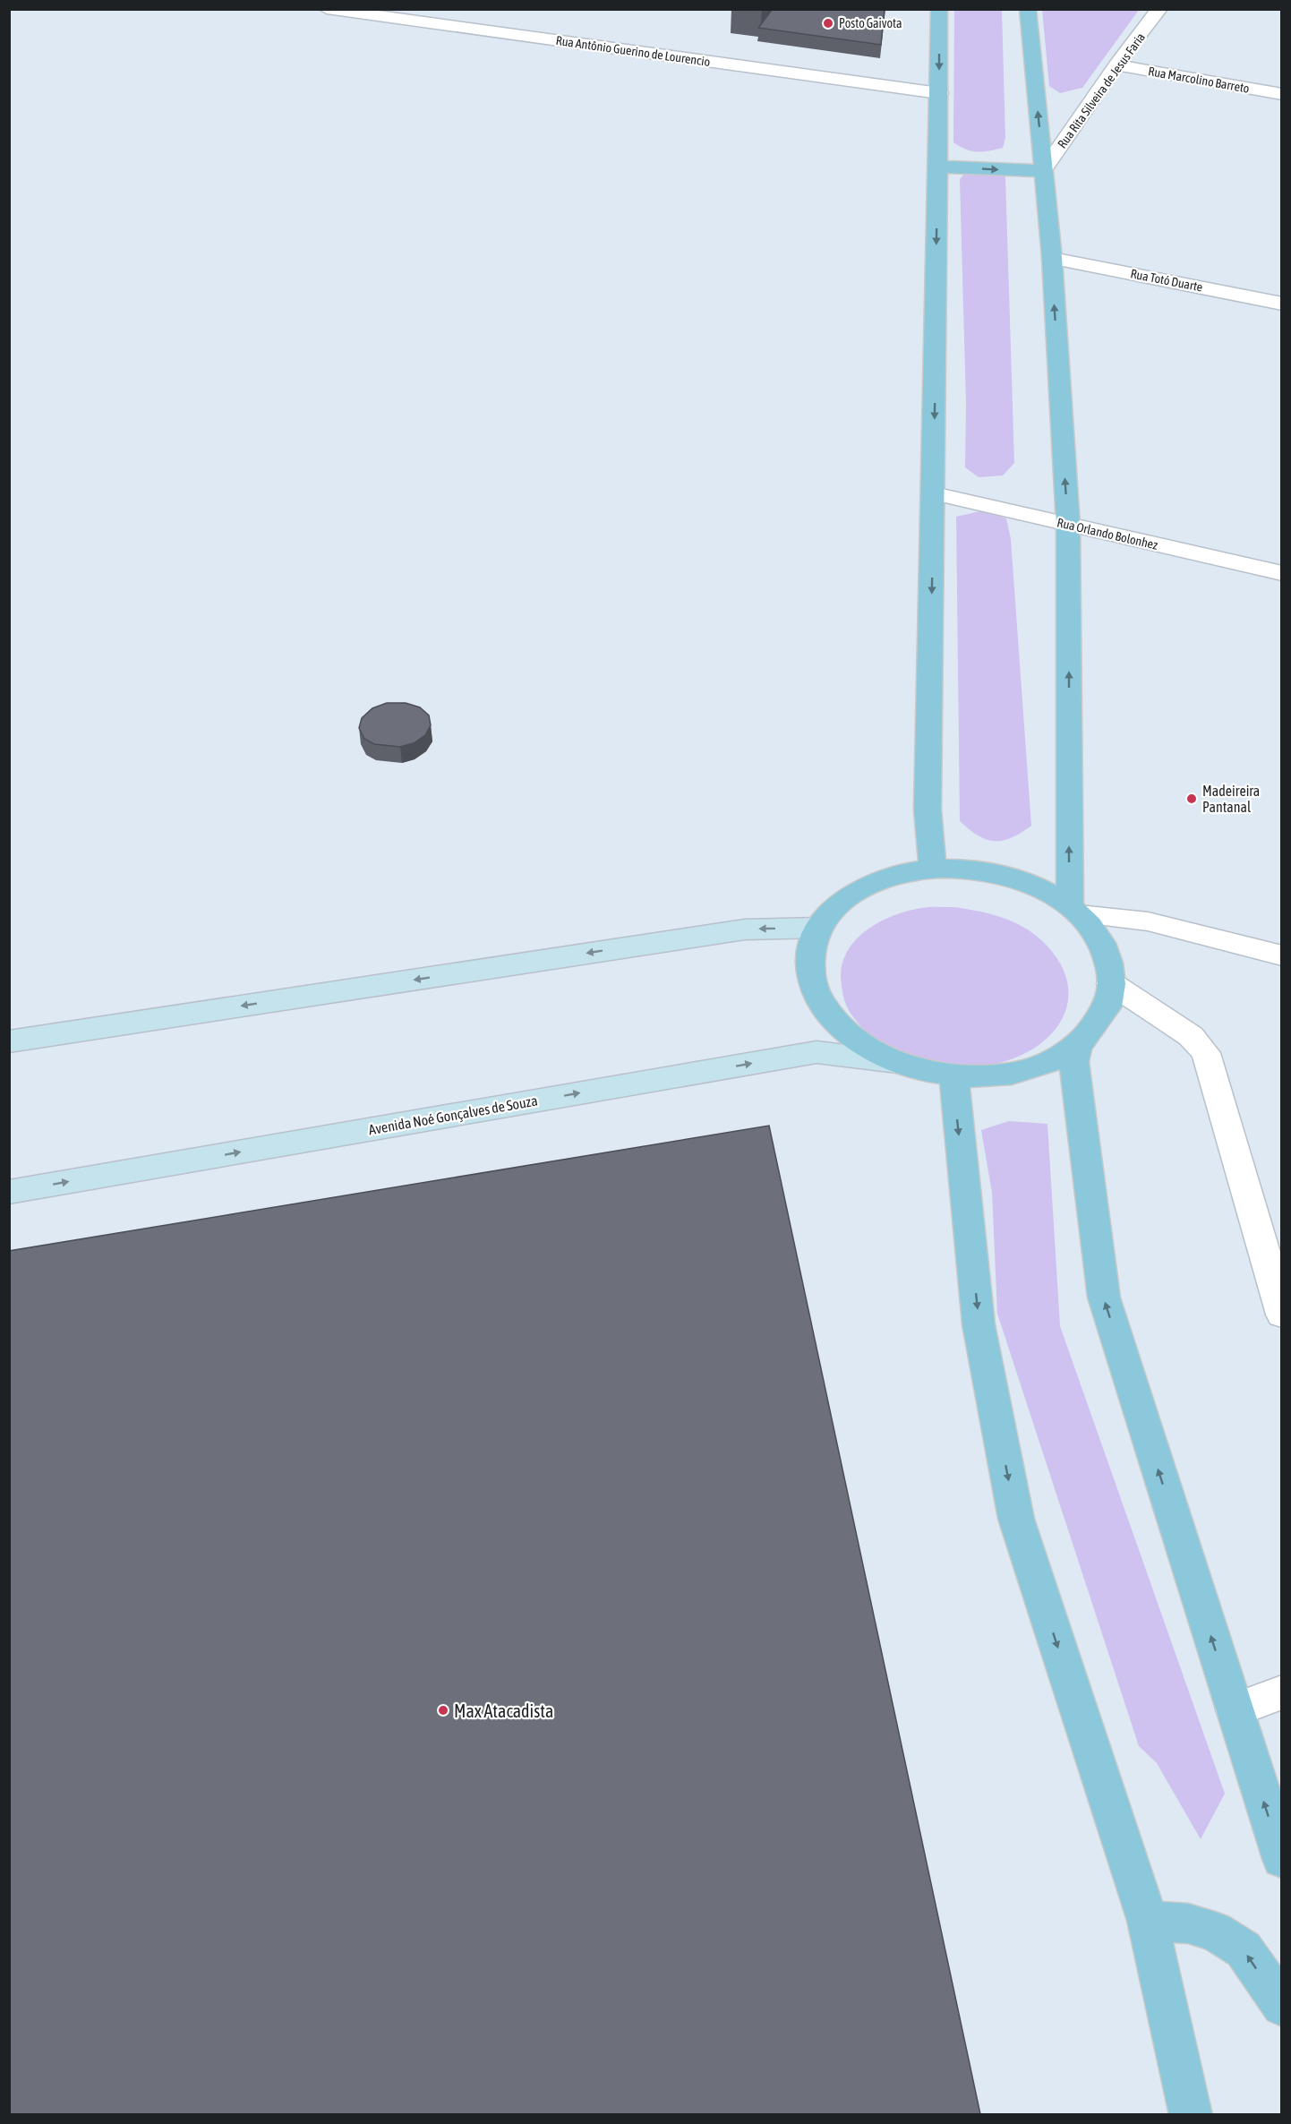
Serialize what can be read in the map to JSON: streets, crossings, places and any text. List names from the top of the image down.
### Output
{
  "streets": {
    "main road": ["Avenida Noé Gonçalves de Souza"],
    "street": [
      "Rua Antônio Guerino de Lourencio",
      "Rua Marcolino Barreto",
      "Rua Rita Silveira de Jesus Faria",
      "Rua Totó Duarte",
      "Rua Orlando Bolonhez"
    ]
  },
  "crossings": [
    ["Rua Marcolino Barreto", "Rua Rita Silveira de Jesus Faria"]
  ],
  "places": ["Posto Gaivota", "Madeireira Pantanal", "Max Atacadista"]
}
